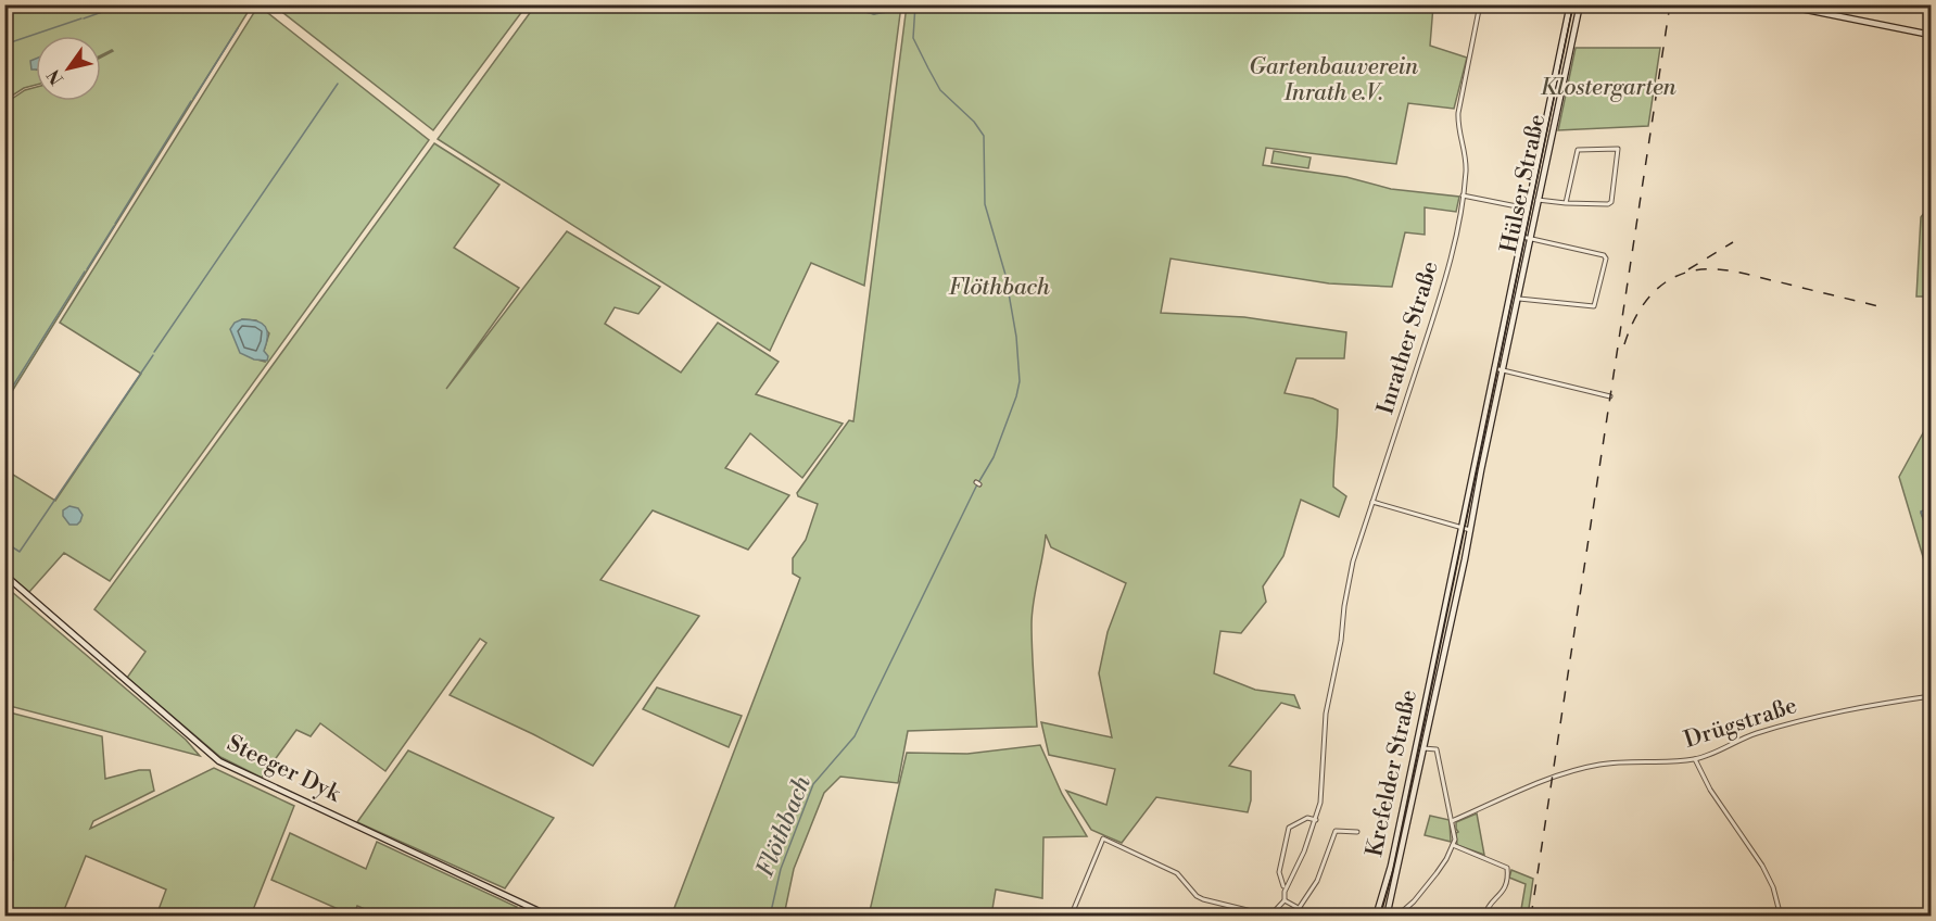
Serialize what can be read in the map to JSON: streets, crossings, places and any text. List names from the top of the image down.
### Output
{
  "streets": {
    "street": [
      "Hülser Straße",
      "Inrather Straße",
      "Drügstraße",
      "Steeger Dyk",
      "Krefelder Straße"
    ]
  },
  "crossings": [
    ["Hülser Straße", "Inrather Straße"],
    ["Hülser Straße", "Krefelder Straße"]
  ],
  "water": ["Flöthbach"],
  "parks": ["Gartenbauverein Inrath e.V.", "Klostergarten", "Flöthbach"],
  "north": "bottom left"
}
